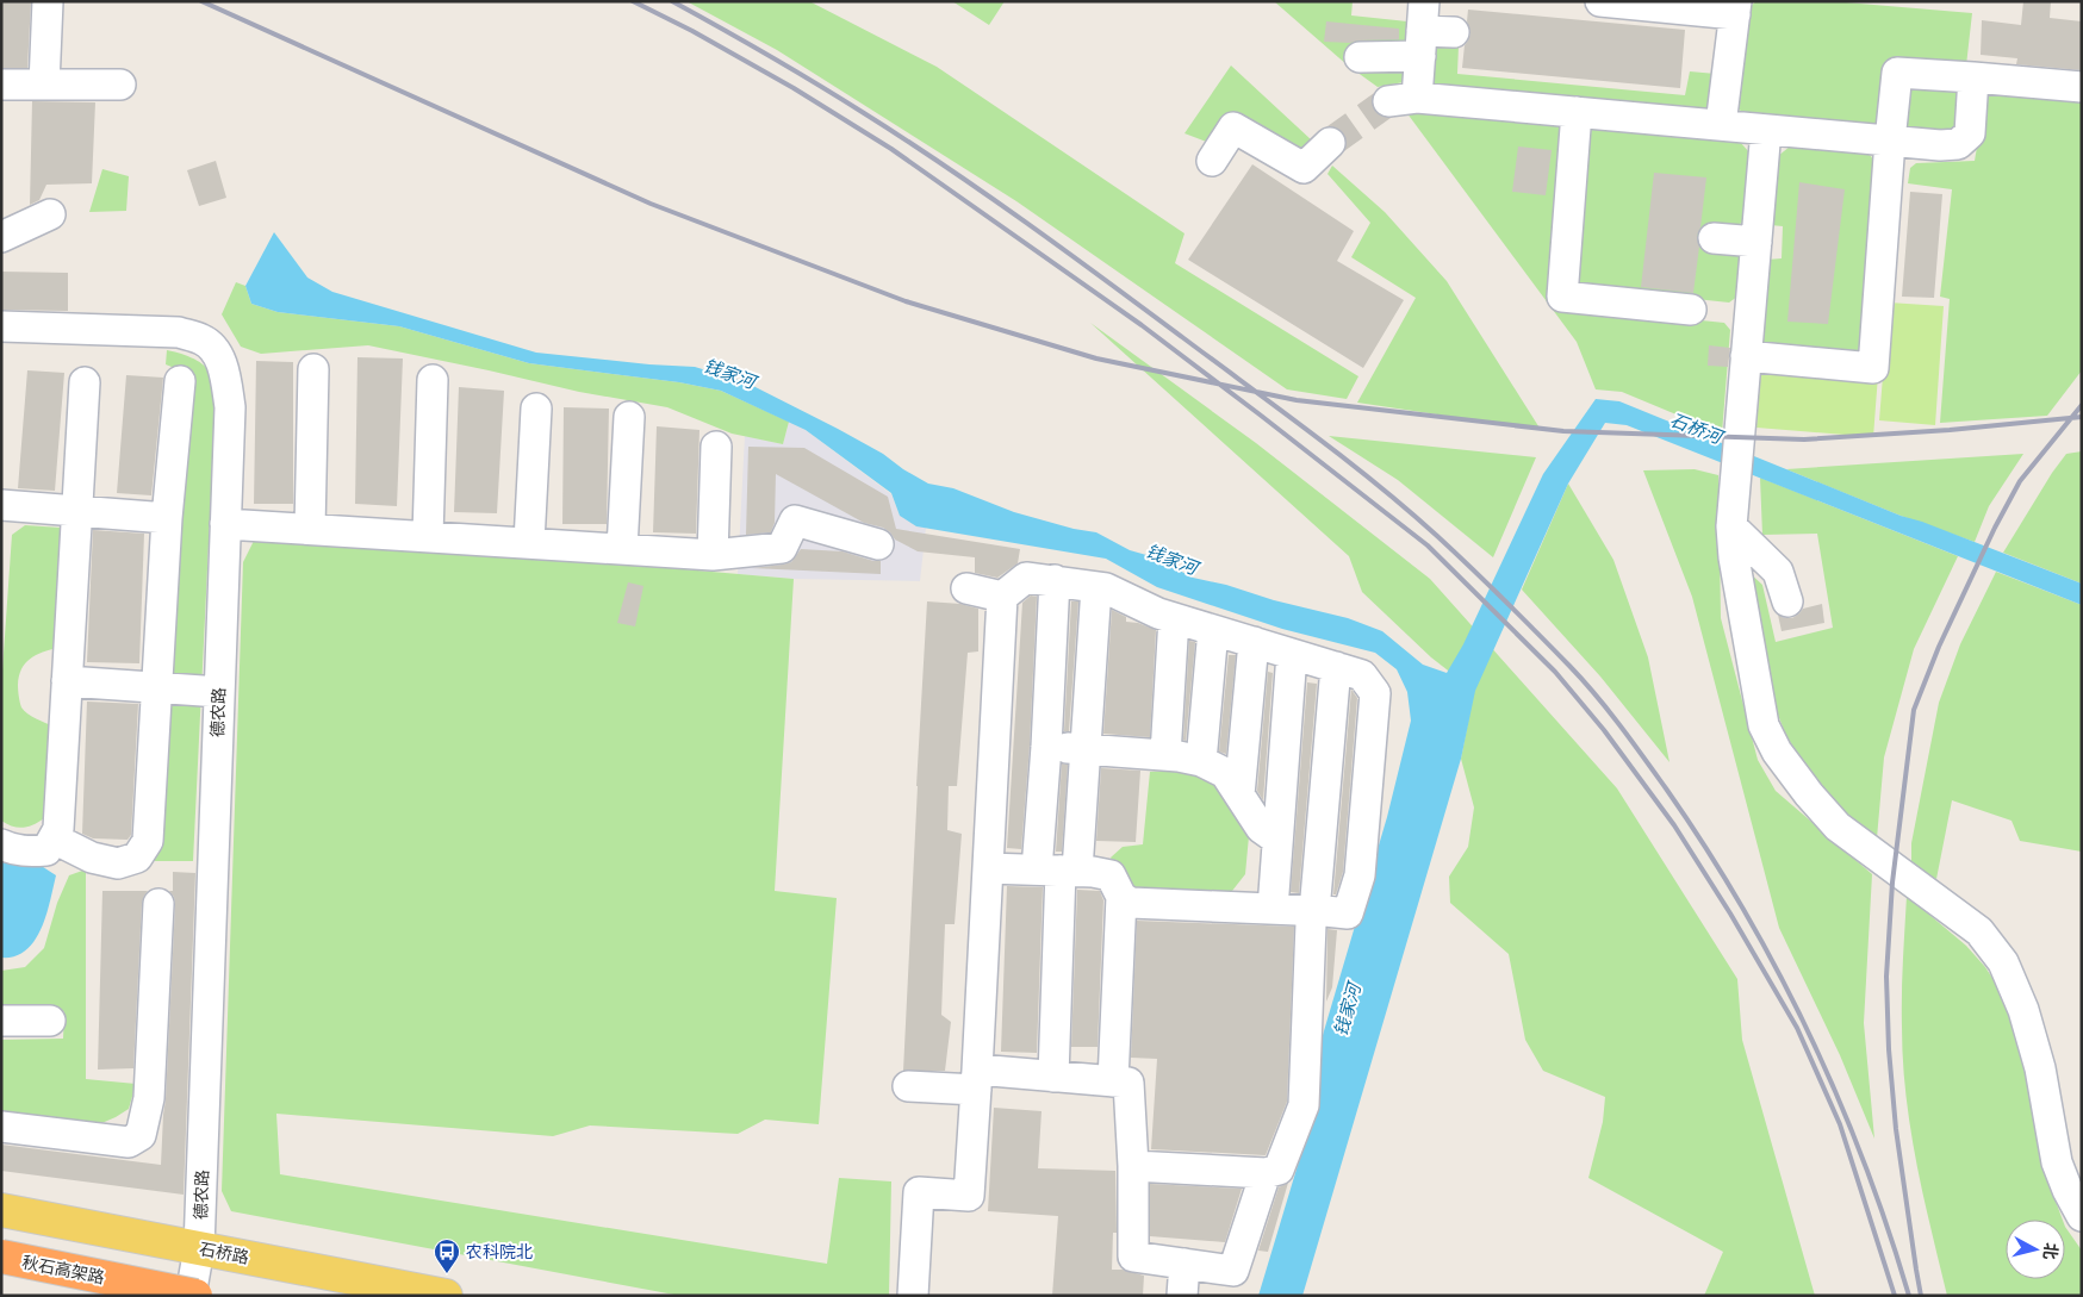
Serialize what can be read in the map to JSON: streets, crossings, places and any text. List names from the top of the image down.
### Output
{
  "streets": {
    "highway": ["秋石高架路"],
    "main road": ["石桥路"],
    "street": ["德农路"]
  },
  "crossings": [
    ["德农路", "石桥路"],
    ["德农路", "秋石高架路"]
  ],
  "water": ["钱家河", "石桥河"],
  "places": {
    "bus stop": ["农科院北"]
  },
  "north": "right"
}
